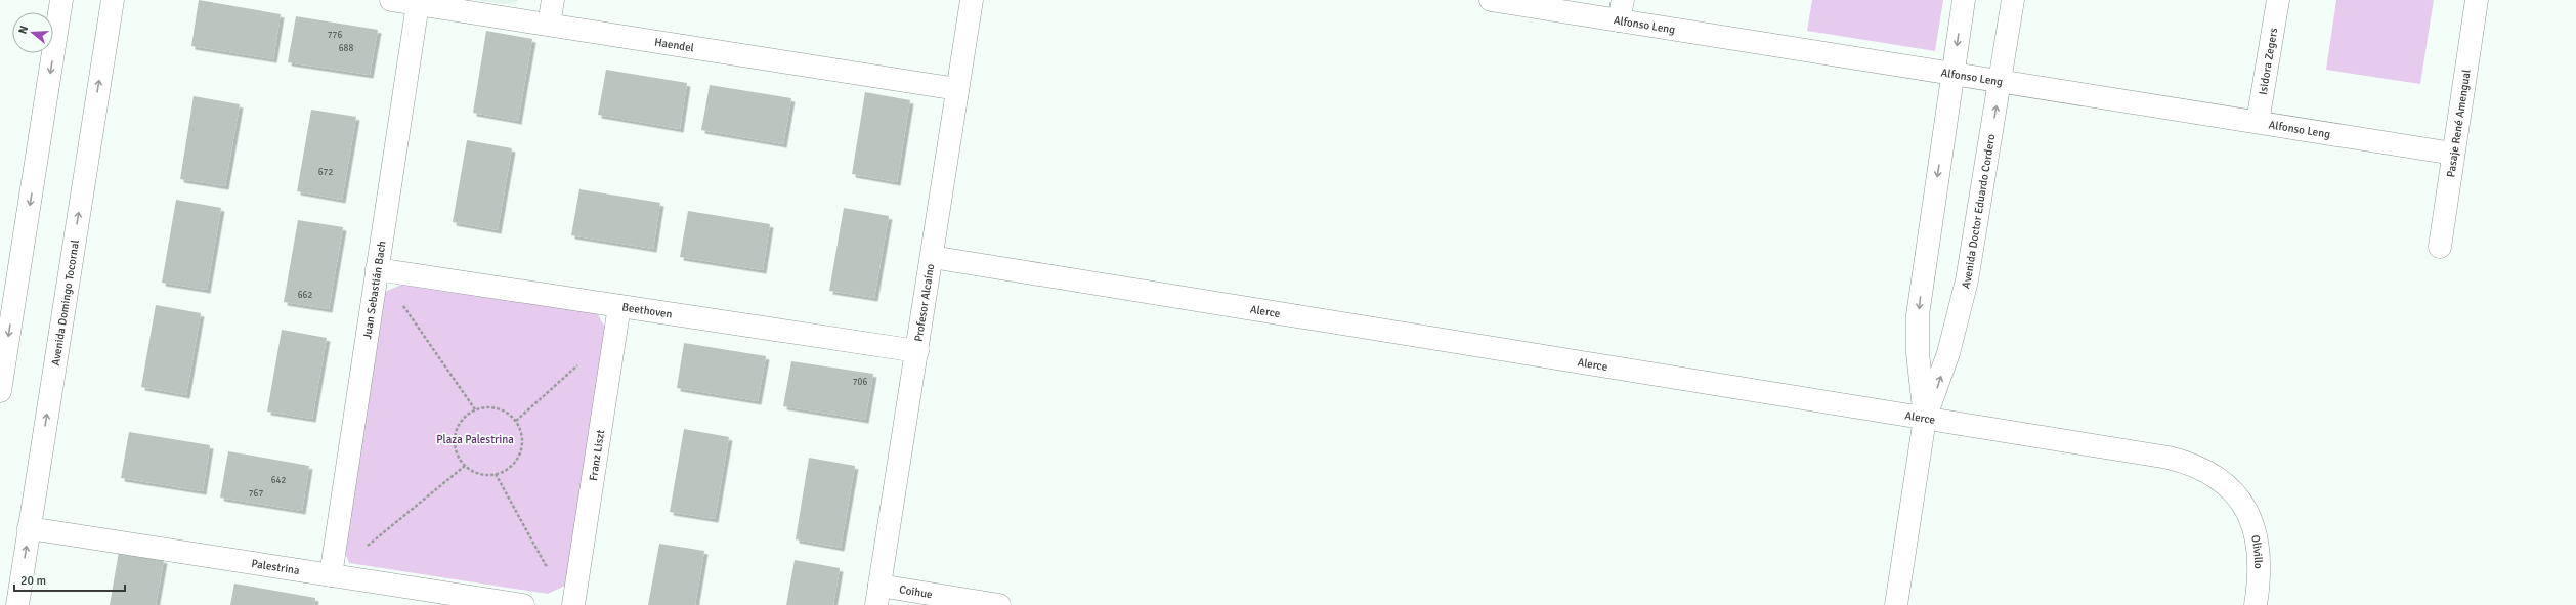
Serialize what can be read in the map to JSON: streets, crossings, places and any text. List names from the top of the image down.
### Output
{
  "streets": {
    "street": [
      "Alfonso Leng",
      "Haendel",
      "Isidora Zegers",
      "Pasaje René Amengual",
      "Avenida Doctor Eduardo Cordero",
      "Juan Sebastián Bach",
      "Avenida Domingo Tocornal",
      "Profesor Alcaíno",
      "Beethoven",
      "Alerce",
      "Franz Liszt",
      "Olivillo",
      "Palestrina",
      "Coihue"
    ]
  },
  "crossings": [
    ["Alfonso Leng", "Isidora Zegers"],
    ["Alfonso Leng", "Pasaje René Amengual"],
    ["Alfonso Leng", "Avenida Doctor Eduardo Cordero"],
    ["Haendel", "Juan Sebastián Bach"],
    ["Haendel", "Profesor Alcaíno"],
    ["Avenida Doctor Eduardo Cordero", "Alerce"],
    ["Juan Sebastián Bach", "Beethoven"],
    ["Juan Sebastián Bach", "Palestrina"],
    ["Avenida Domingo Tocornal", "Palestrina"],
    ["Profesor Alcaíno", "Beethoven"],
    ["Profesor Alcaíno", "Alerce"],
    ["Profesor Alcaíno", "Coihue"],
    ["Beethoven", "Franz Liszt"],
    ["Alerce", "Olivillo"]
  ],
  "parks": ["Plaza Palestrina"],
  "house_numbers": [
    "776",
    "688",
    "672",
    "662",
    "706",
    "642",
    "767"
  ],
  "scale_bar": "20 m",
  "north": "left"
}
